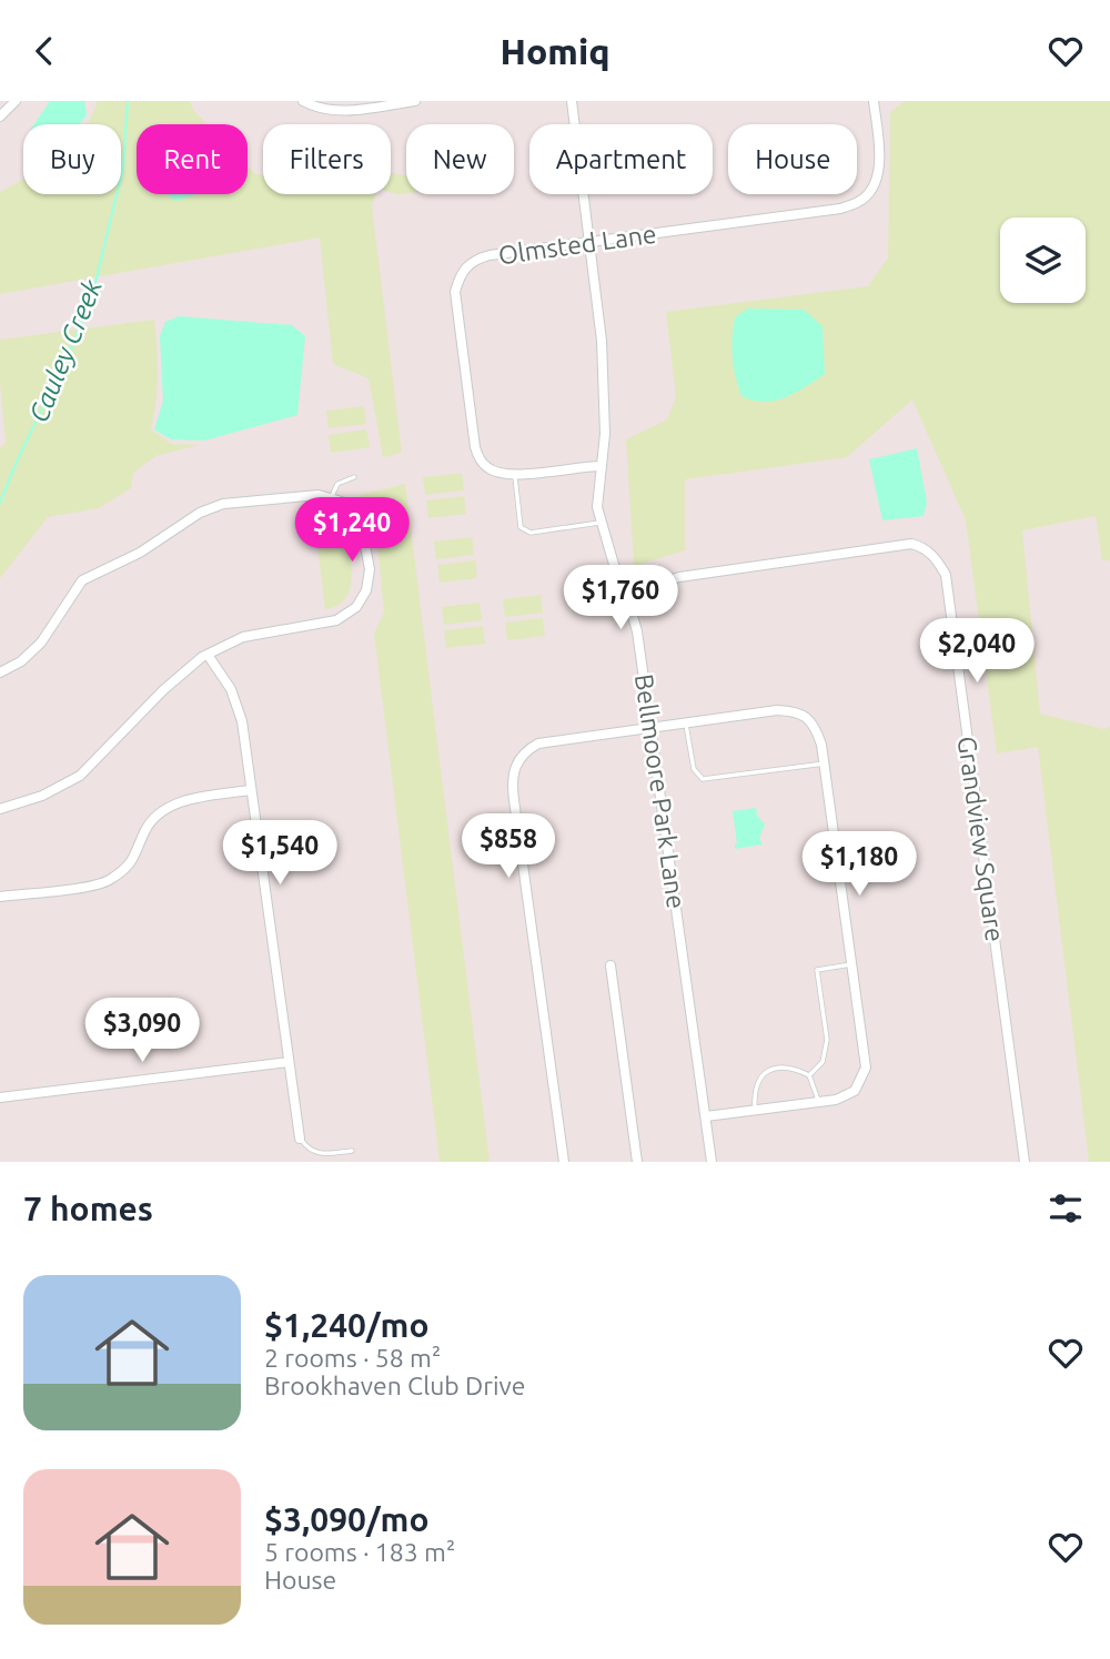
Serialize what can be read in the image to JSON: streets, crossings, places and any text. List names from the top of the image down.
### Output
{
  "streets": {
    "street": ["Olmsted Lane", "Bellmoore Park Lane", "Grandview Square"]
  },
  "crossings": [
    ["Olmsted Lane", "Bellmoore Park Lane"],
    ["Bellmoore Park Lane", "Grandview Square"]
  ],
  "water": ["Cauley Creek"],
  "page": {
    "header": "Homiq",
    "chip": [
      "Buy",
      "Rent",
      "Filters",
      "New",
      "Apartment",
      "House"
    ],
    "price": [
      "$1,240",
      "$1,760",
      "$2,040",
      "$858",
      "$1,540",
      "$1,180",
      "$3,090"
    ],
    "heading": "7 homes",
    "list": [
      {
        "name": "$1,240/mo",
        "note": "2 rooms · 58 m² · Brookhaven Club Drive"
      },
      {
        "name": "$3,090/mo",
        "note": "5 rooms · 183 m² · House"
      }
    ]
  }
}
